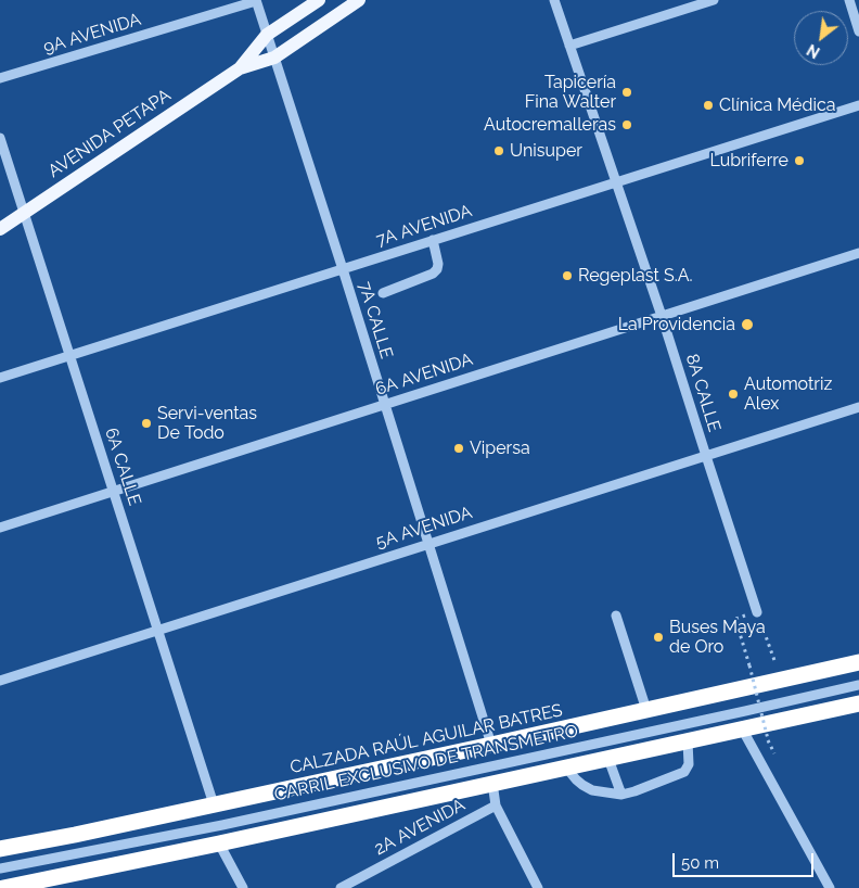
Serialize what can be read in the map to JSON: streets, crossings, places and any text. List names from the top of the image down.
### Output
{
  "streets": {
    "highway": ["CALZADA RAÚL AGUILAR BATRES"],
    "main road": ["AVENIDA PETAPA"],
    "street": [
      "9A AVENIDA",
      "7A AVENIDA",
      "7A CALLE",
      "6A AVENIDA",
      "8A CALLE",
      "6A CALLE",
      "5A AVENIDA",
      "CARRIL EXCLUSIVO DE TRANSMETRO",
      "2A AVENIDA"
    ]
  },
  "crossings": [
    ["9A AVENIDA", "7A CALLE"],
    ["AVENIDA PETAPA", "7A CALLE"],
    ["AVENIDA PETAPA", "6A CALLE"],
    ["7A AVENIDA", "7A CALLE"],
    ["7A AVENIDA", "8A CALLE"],
    ["7A AVENIDA", "6A CALLE"],
    ["7A CALLE", "6A AVENIDA"],
    ["7A CALLE", "5A AVENIDA"],
    ["7A CALLE", "CALZADA RAÚL AGUILAR BATRES"],
    ["6A AVENIDA", "8A CALLE"],
    ["6A AVENIDA", "6A CALLE"],
    ["8A CALLE", "5A AVENIDA"],
    ["6A CALLE", "5A AVENIDA"],
    ["6A CALLE", "CALZADA RAÚL AGUILAR BATRES"]
  ],
  "places": [
    "Tapicería Fina Walter",
    "Clínica Médica",
    "Autocremalleras",
    "Unisuper",
    "Lubriferre",
    "Regeplast S.A.",
    "La Providencia",
    "Automotriz Alex",
    "Servi-ventas De Todo",
    "Vipersa",
    "Buses Maya de Oro"
  ],
  "scale_bar": "50 m",
  "north": "bottom left"
}
